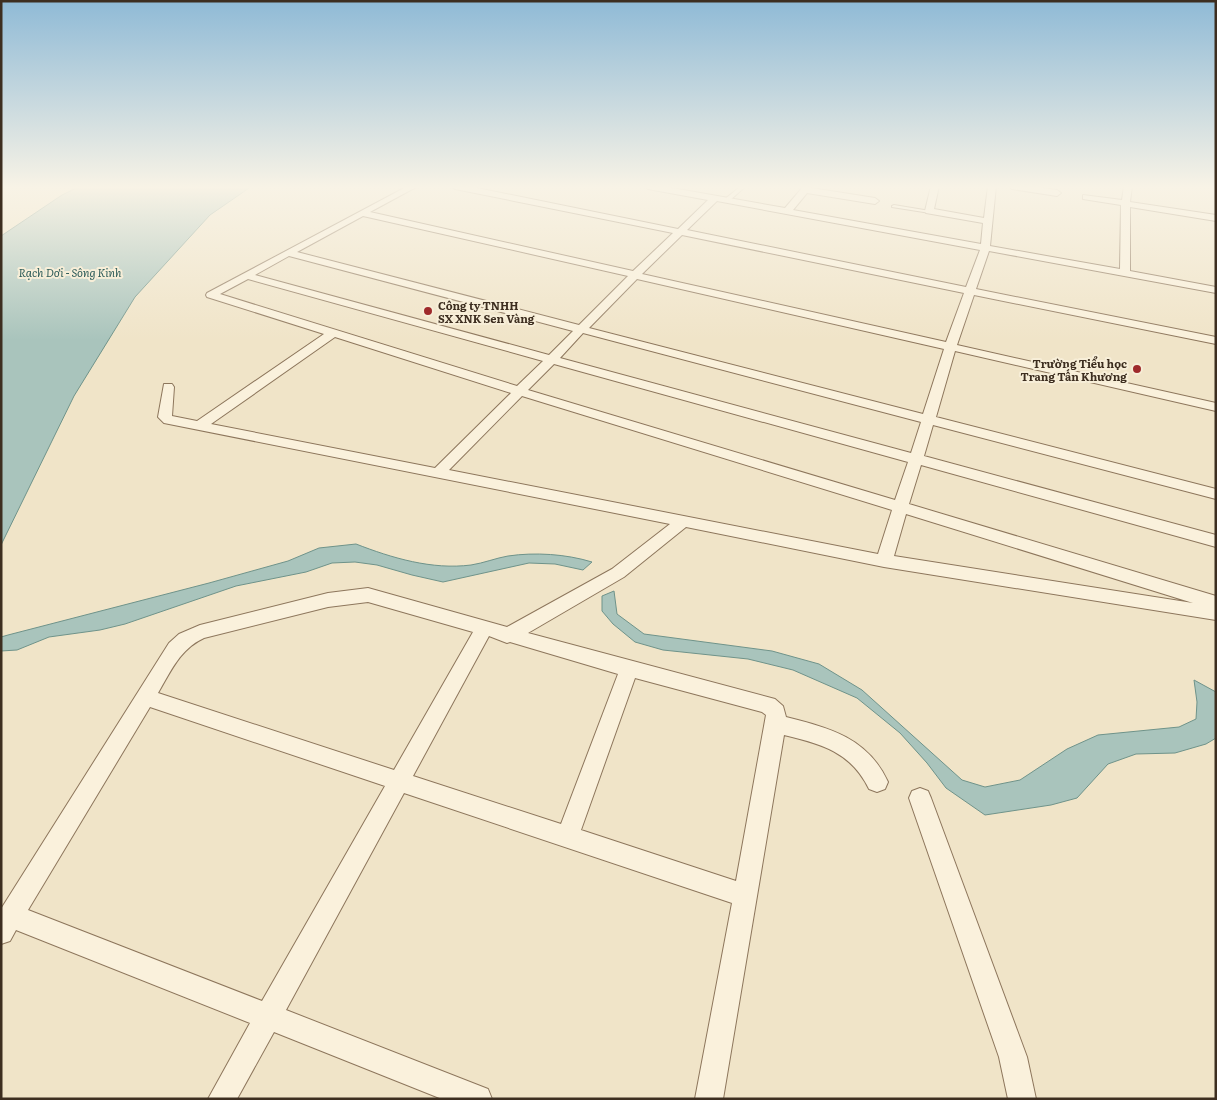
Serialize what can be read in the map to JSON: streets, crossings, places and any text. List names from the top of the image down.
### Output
{
  "water": ["Rạch Dơi - Sông Kinh"],
  "places": ["Công ty TNHH SX XNK Sen Vàng", "Trường Tiểu học Trang Tấn Khương"]
}
